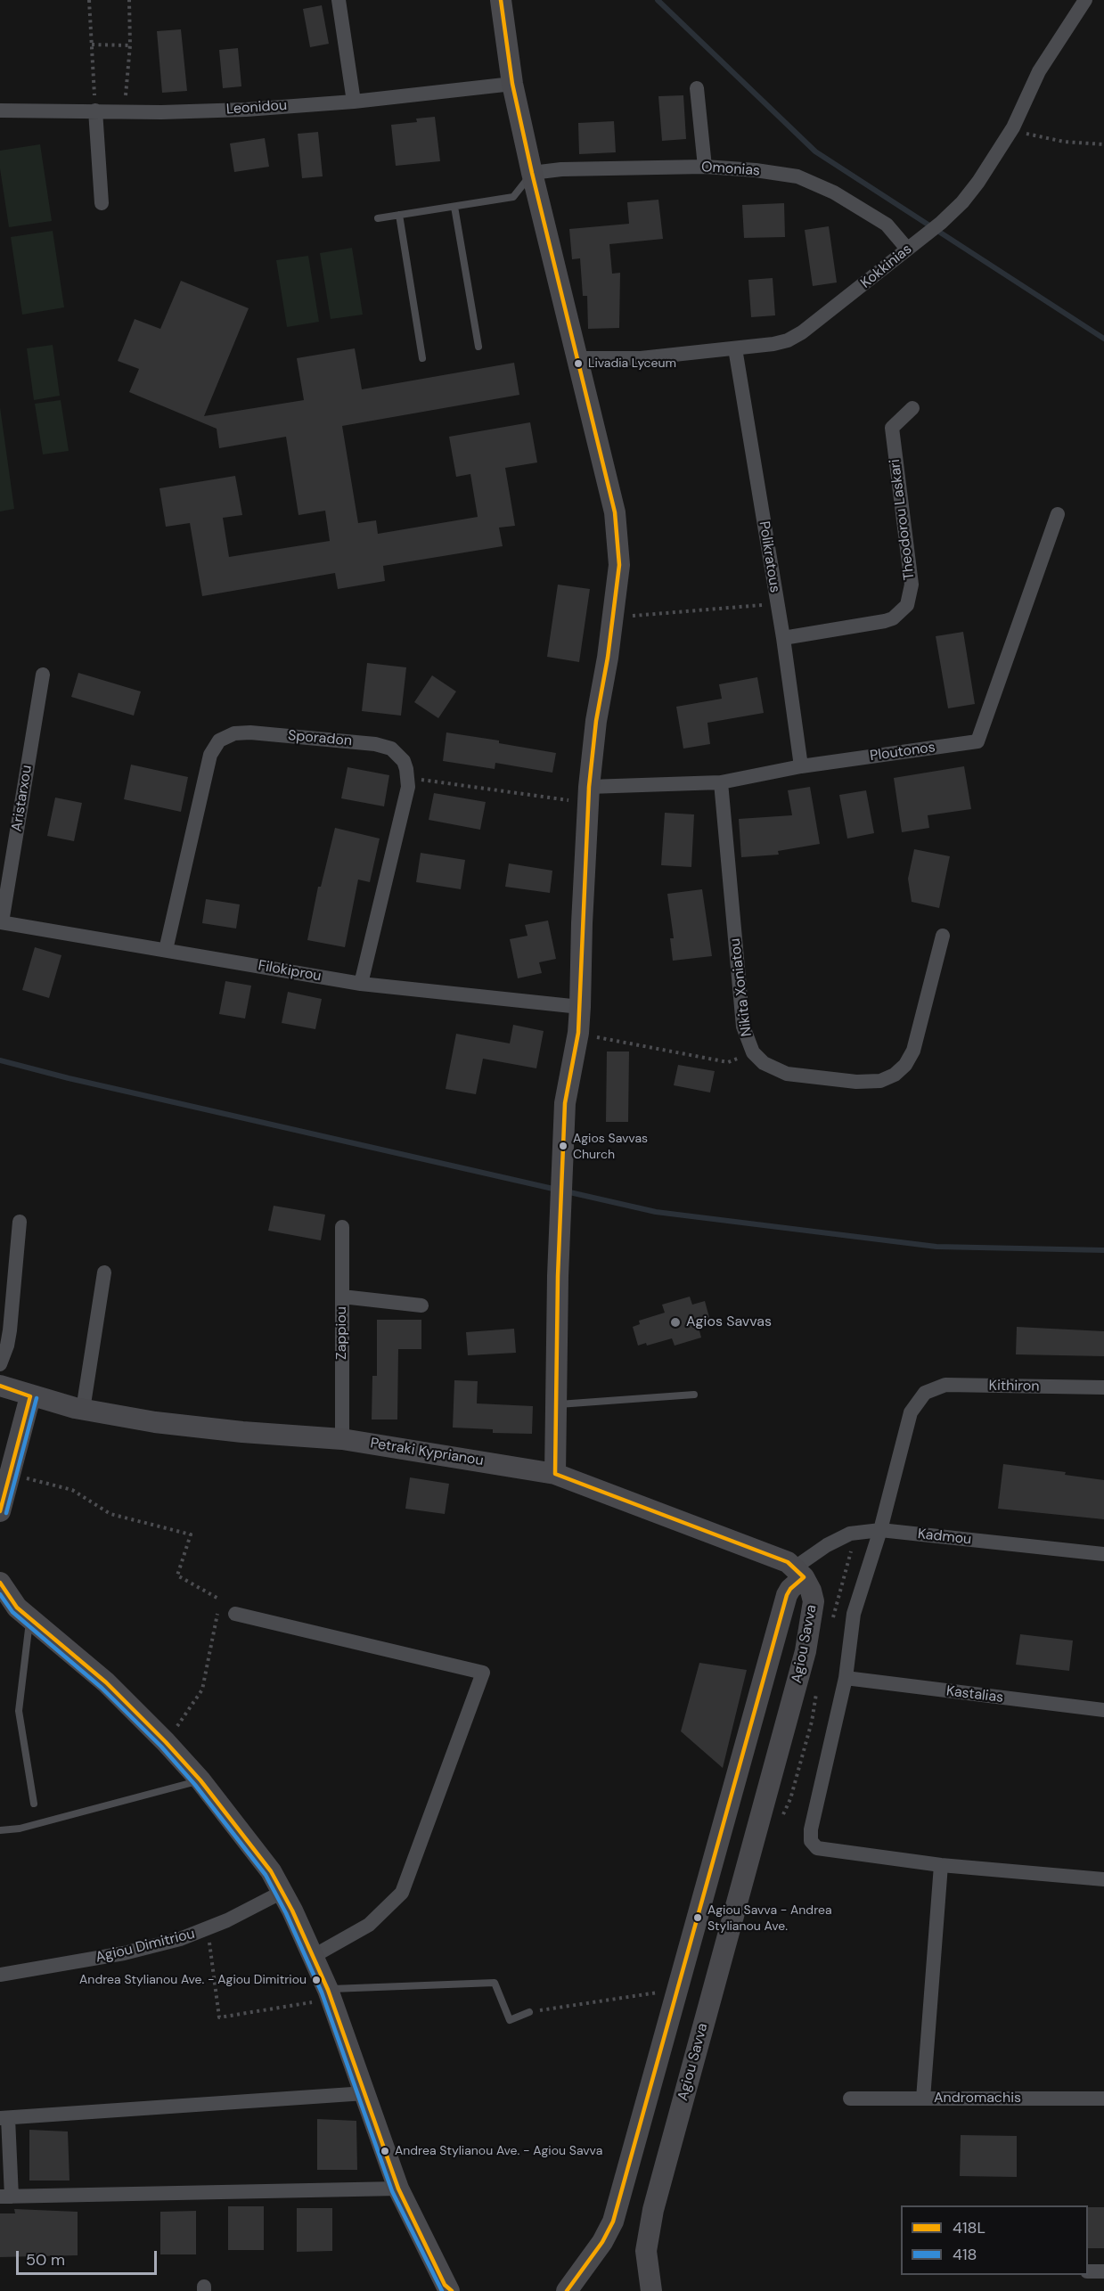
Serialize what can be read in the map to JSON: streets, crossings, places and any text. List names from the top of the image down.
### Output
{
  "streets": {
    "main road": ["Petraki Kyprianou", "Agiou Savva"],
    "street": [
      "Leonidou",
      "Omonias",
      "Kokkinias",
      "Theodorou Laskari",
      "Polikratous",
      "Sporadon",
      "Ploutonos",
      "Aristarxou",
      "Filokiprou",
      "Nikita Xoniatou",
      "Zappiou",
      "Kithiron",
      "Kadmou",
      "Kastalias",
      "Agiou Dimitriou",
      "Andromachis"
    ]
  },
  "crossings": [
    ["Omonias", "Kokkinias"],
    ["Kokkinias", "Polikratous"],
    ["Theodorou Laskari", "Polikratous"],
    ["Polikratous", "Ploutonos"],
    ["Sporadon", "Filokiprou"],
    ["Ploutonos", "Nikita Xoniatou"],
    ["Aristarxou", "Filokiprou"],
    ["Zappiou", "Petraki Kyprianou"],
    ["Kithiron", "Kadmou"],
    ["Petraki Kyprianou", "Kadmou"],
    ["Petraki Kyprianou", "Agiou Savva"],
    ["Kadmou", "Agiou Savva"]
  ],
  "places": [
    "Livadia Lyceum",
    "Agios Savvas Church",
    "Agios Savvas",
    "Agiou Savva - Andrea Stylianou Ave.",
    "Andrea Stylianou Ave. - Agiou Dimitriou",
    "Andrea Stylianou Ave. - Agiou Savva"
  ],
  "lines": ["transit line 418L", "transit line 418"],
  "legend": ["418L", "418"],
  "scale_bar": "50 m"
}
